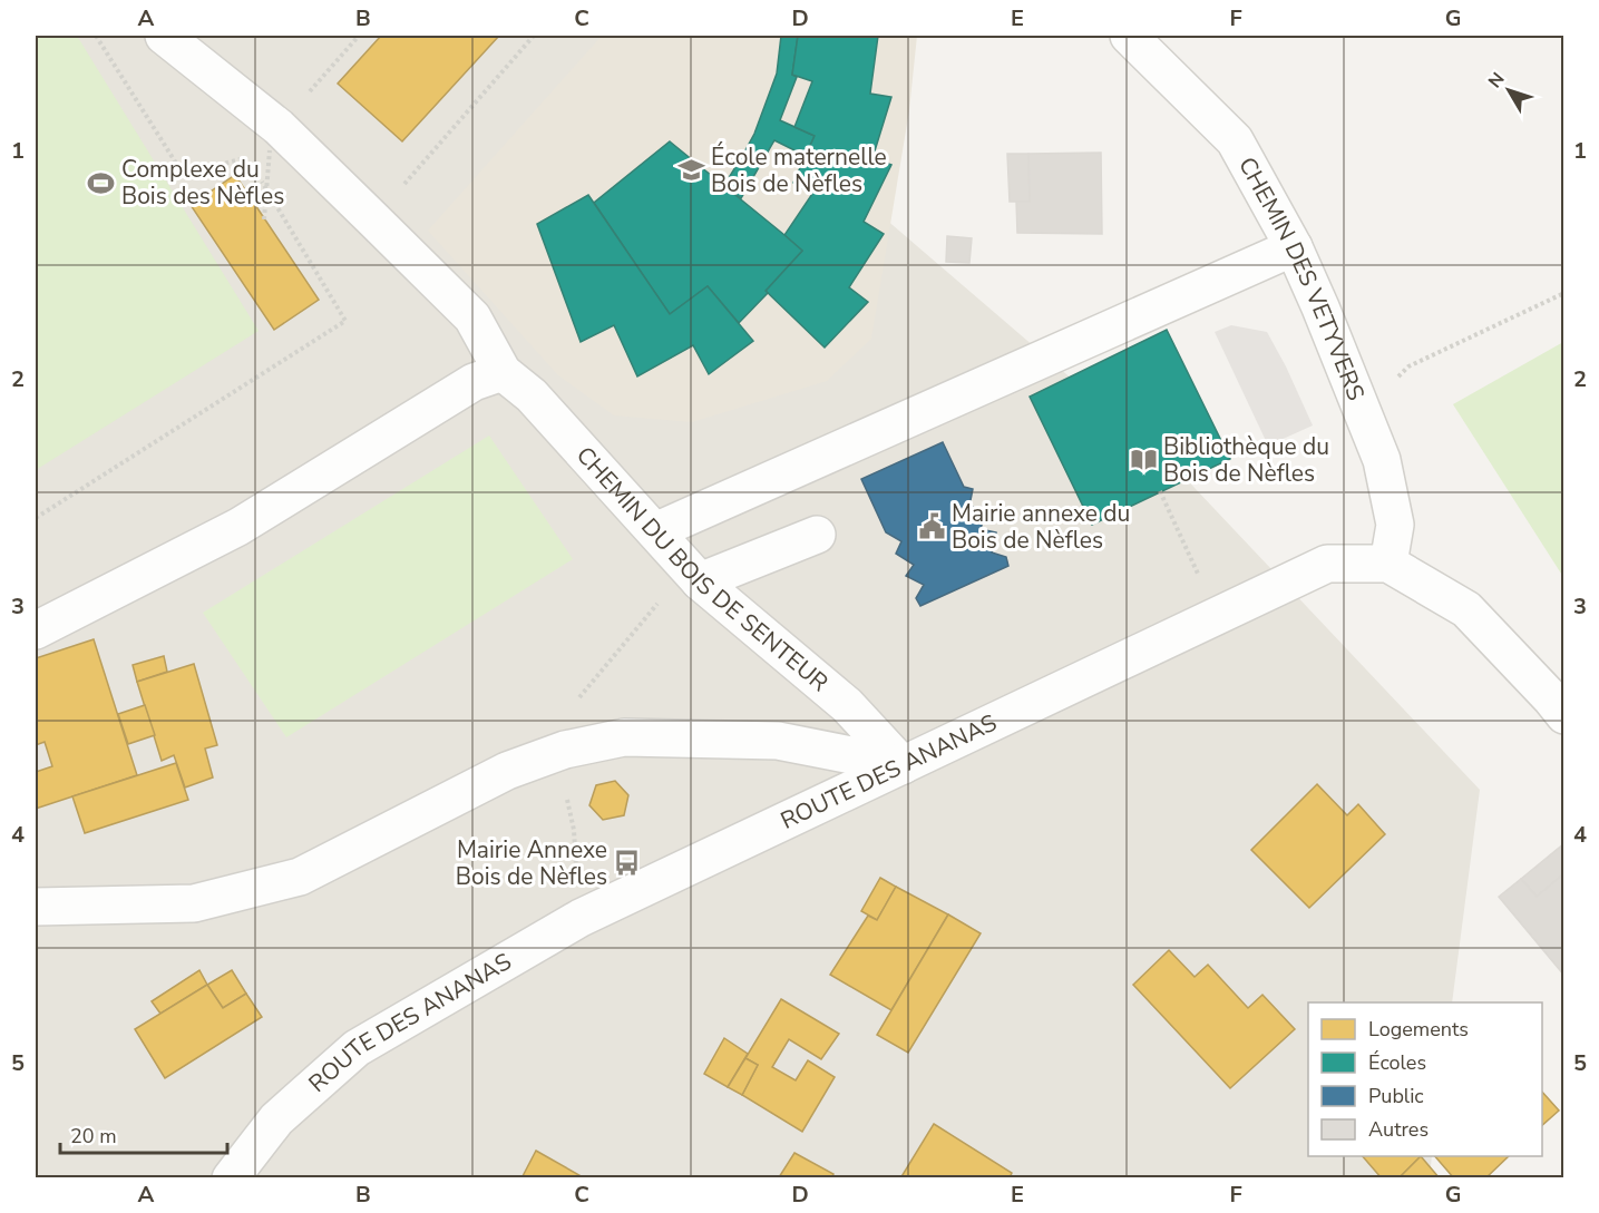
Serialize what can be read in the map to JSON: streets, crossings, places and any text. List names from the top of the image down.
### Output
{
  "streets": {
    "street": ["CHEMIN DES VETYVERS", "CHEMIN DU BOIS DE SENTEUR", "ROUTE DES ANANAS"]
  },
  "crossings": [
    ["CHEMIN DES VETYVERS", "ROUTE DES ANANAS"],
    ["CHEMIN DU BOIS DE SENTEUR", "ROUTE DES ANANAS"]
  ],
  "places": {
    "school or university": ["École maternelle Bois de Nèfles"],
    "sports": ["Complexe du Bois des Nèfles"],
    "library": ["Bibliothèque du Bois de Nèfles"],
    "public building": ["Mairie annexe du Bois de Nèfles"],
    "bus stop": ["Mairie Annexe Bois de Nèfles"]
  },
  "legend": [
    "Logements",
    "Écoles",
    "Public",
    "Autres"
  ],
  "scale_bar": "20 m",
  "north": "top left",
  "grid": {
    "columns": [
      "A",
      "B",
      "C",
      "D",
      "E",
      "F",
      "G"
    ],
    "rows": [
      "1",
      "2",
      "3",
      "4",
      "5"
    ]
  }
}
